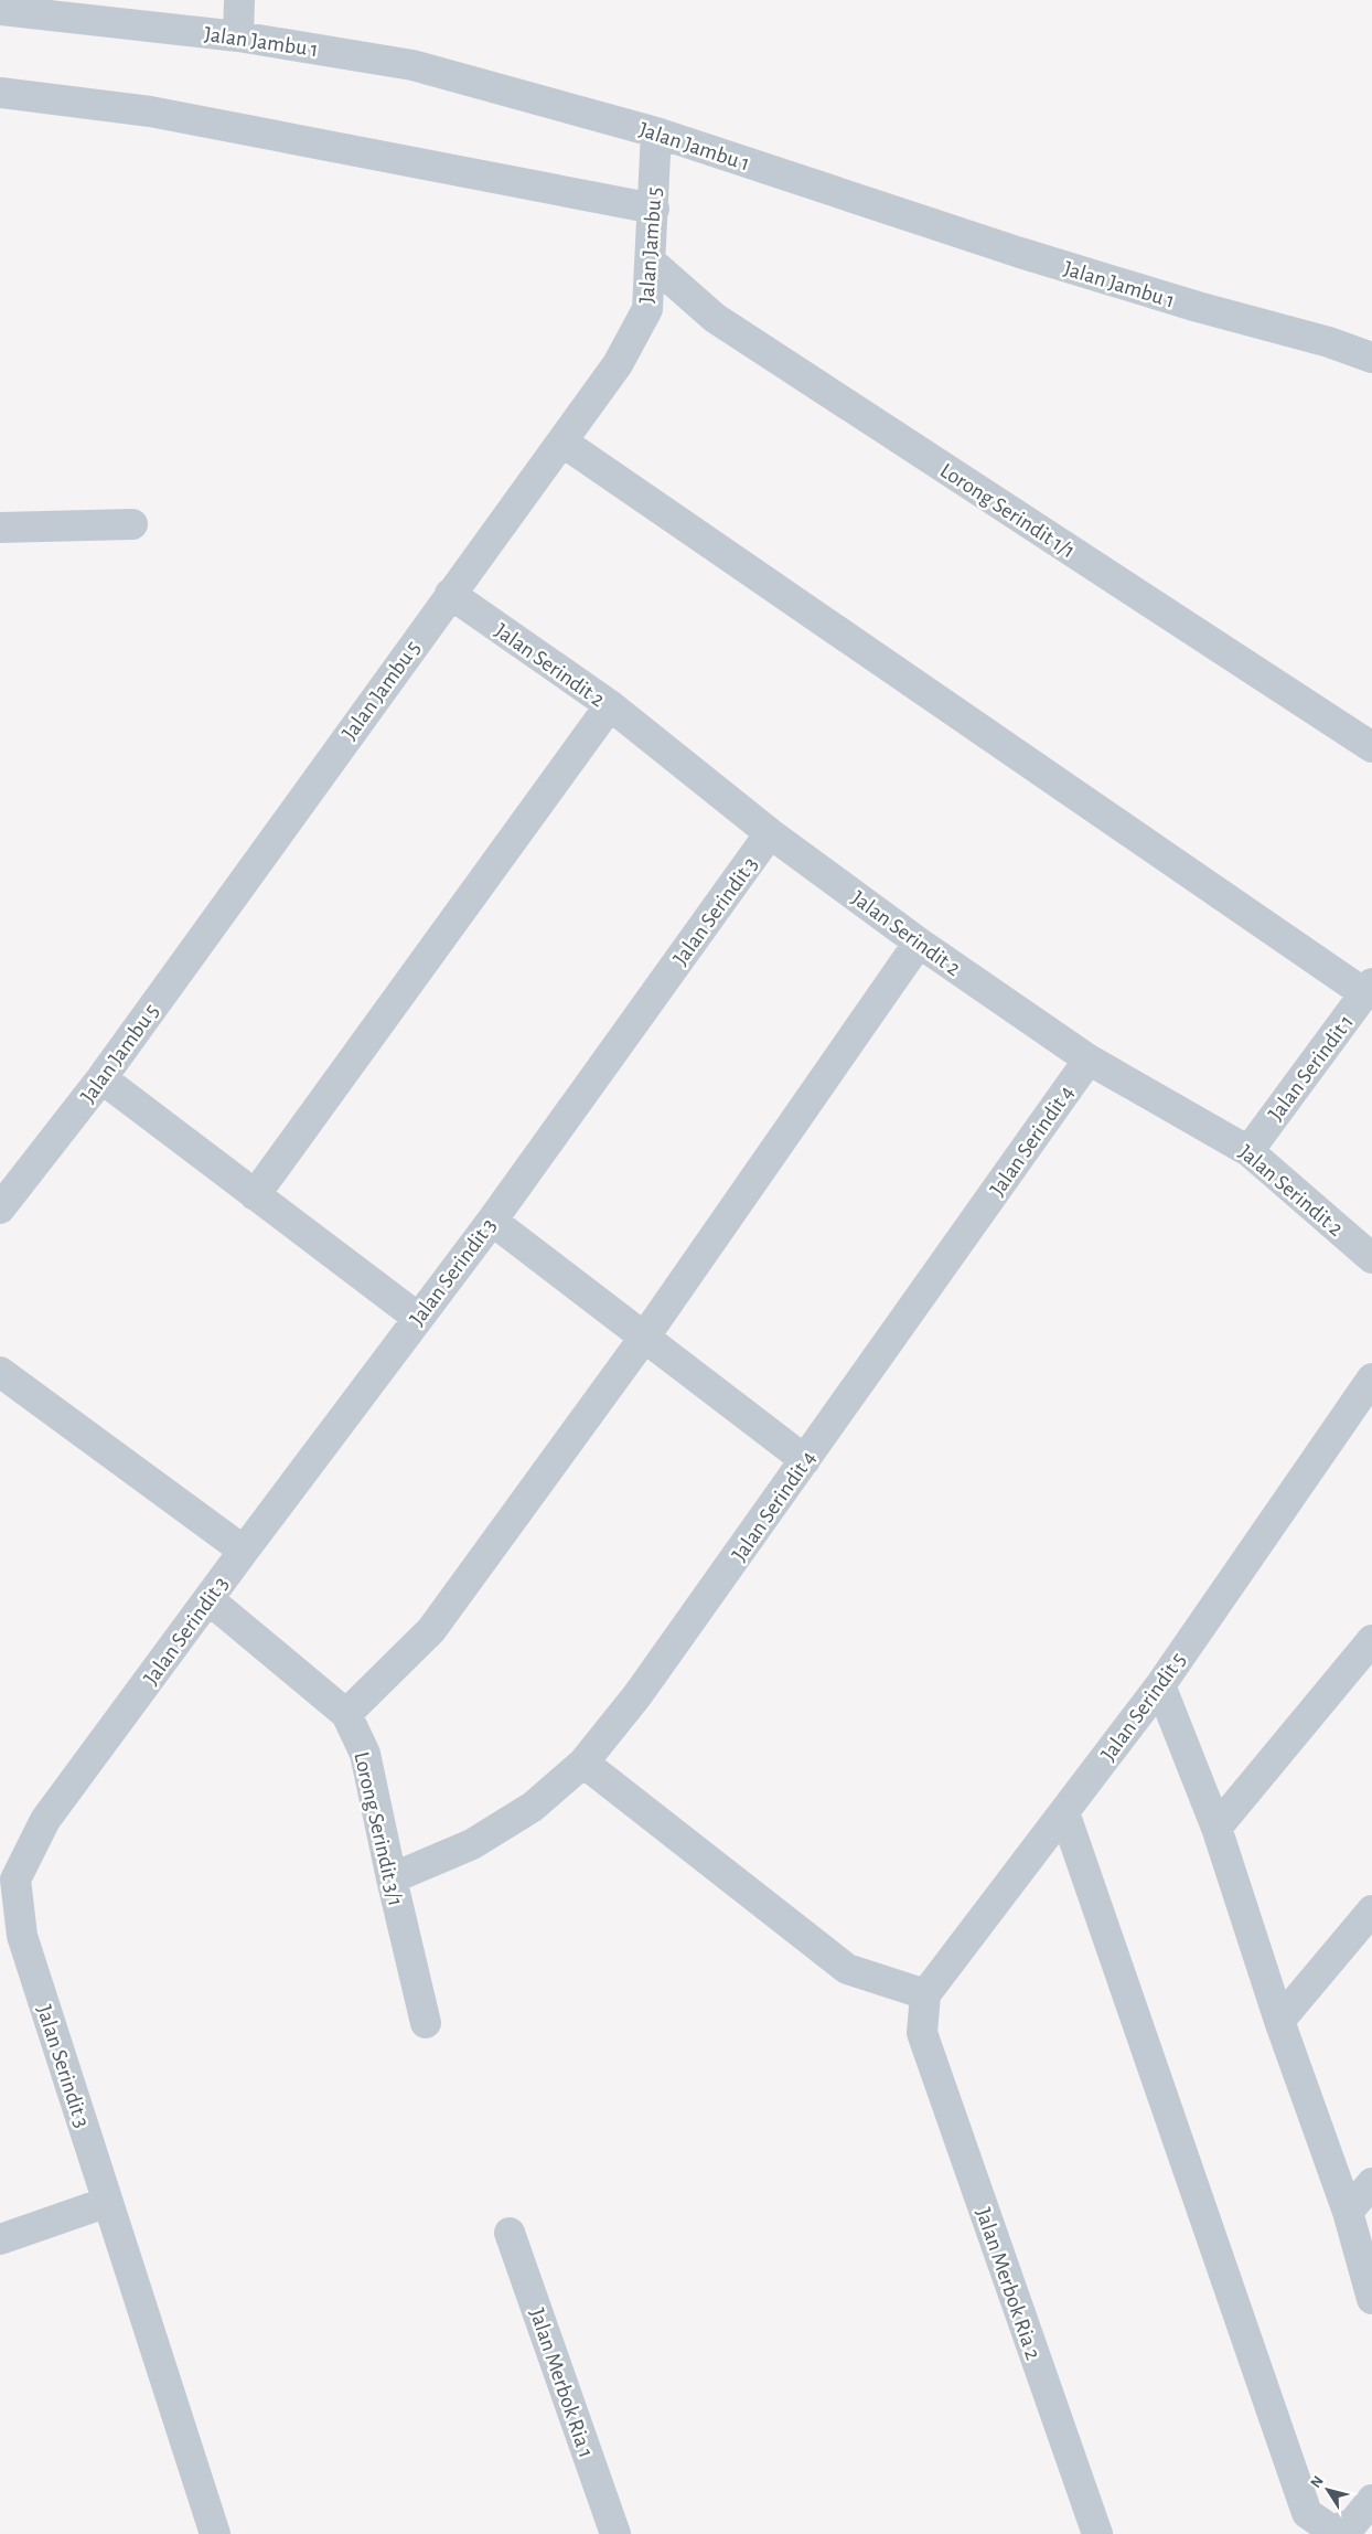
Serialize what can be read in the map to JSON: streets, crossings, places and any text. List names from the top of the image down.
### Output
{
  "streets": {
    "street": [
      "Jalan Jambu 1",
      "Jalan Jambu 5",
      "Lorong Serindit 1/1",
      "Jalan Serindit 2",
      "Jalan Serindit 3",
      "Jalan Serindit 1",
      "Jalan Serindit 4",
      "Jalan Serindit 5",
      "Lorong Serindit 3/1",
      "Jalan Merbok Ria 2",
      "Jalan Merbok Ria 1"
    ]
  },
  "crossings": [
    ["Jalan Jambu 1", "Jalan Jambu 5"],
    ["Jalan Jambu 5", "Lorong Serindit 1/1"],
    ["Jalan Jambu 5", "Jalan Serindit 2"],
    ["Jalan Serindit 2", "Jalan Serindit 3"],
    ["Jalan Serindit 2", "Jalan Serindit 1"],
    ["Jalan Serindit 2", "Jalan Serindit 4"],
    ["Jalan Serindit 3", "Lorong Serindit 3/1"],
    ["Jalan Serindit 4", "Lorong Serindit 3/1"],
    ["Jalan Serindit 5", "Jalan Merbok Ria 2"]
  ],
  "north": "top left"
}
